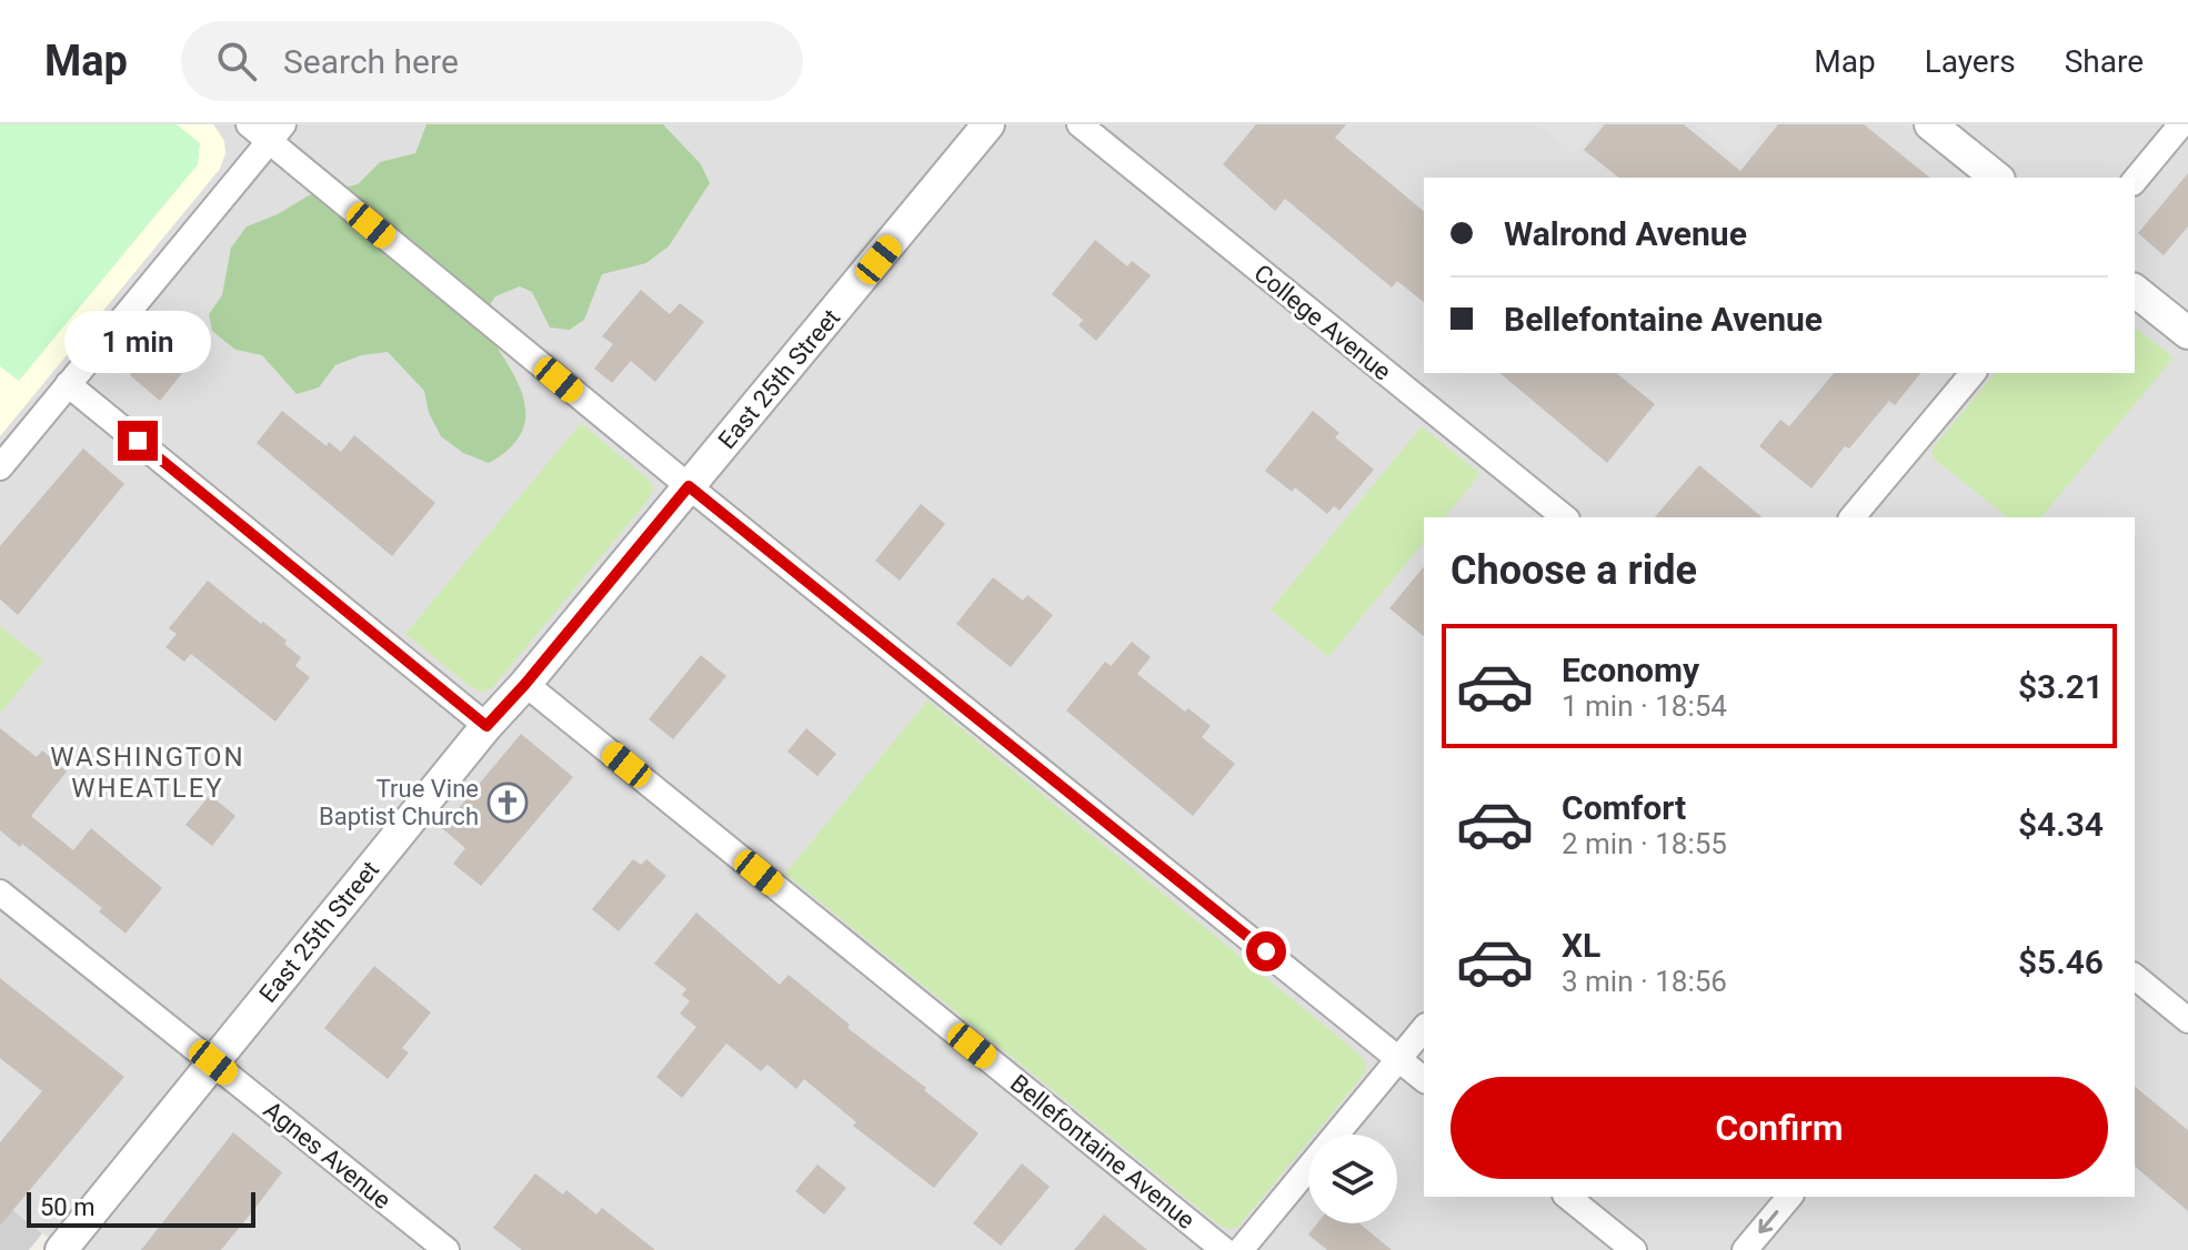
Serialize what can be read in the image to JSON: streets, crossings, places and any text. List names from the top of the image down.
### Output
{
  "streets": {
    "street": [
      "College Avenue",
      "East 25th Street",
      "Bellefontaine Avenue",
      "Agnes Avenue"
    ]
  },
  "crossings": [
    ["East 25th Street", "Bellefontaine Avenue"],
    ["East 25th Street", "Agnes Avenue"]
  ],
  "districts": ["WASHINGTON WHEATLEY"],
  "places": {
    "church": ["True Vine Baptist Church"]
  },
  "scale_bar": "50 m",
  "page": {
    "header": "Map",
    "search": "Search here",
    "nav": ["Map", "Layers", "Share"],
    "banner": ["Walrond Avenue", "Bellefontaine Avenue"],
    "bubble": "1 min",
    "heading": "Choose a ride",
    "list": [
      {
        "name": "Economy",
        "note": "1 min · 18:54",
        "value": "$3.21"
      },
      {
        "name": "Comfort",
        "note": "2 min · 18:55",
        "value": "$4.34"
      },
      {
        "name": "XL",
        "note": "3 min · 18:56",
        "value": "$5.46"
      }
    ],
    "buttons": "Confirm",
    "scale": "50 m"
  }
}
